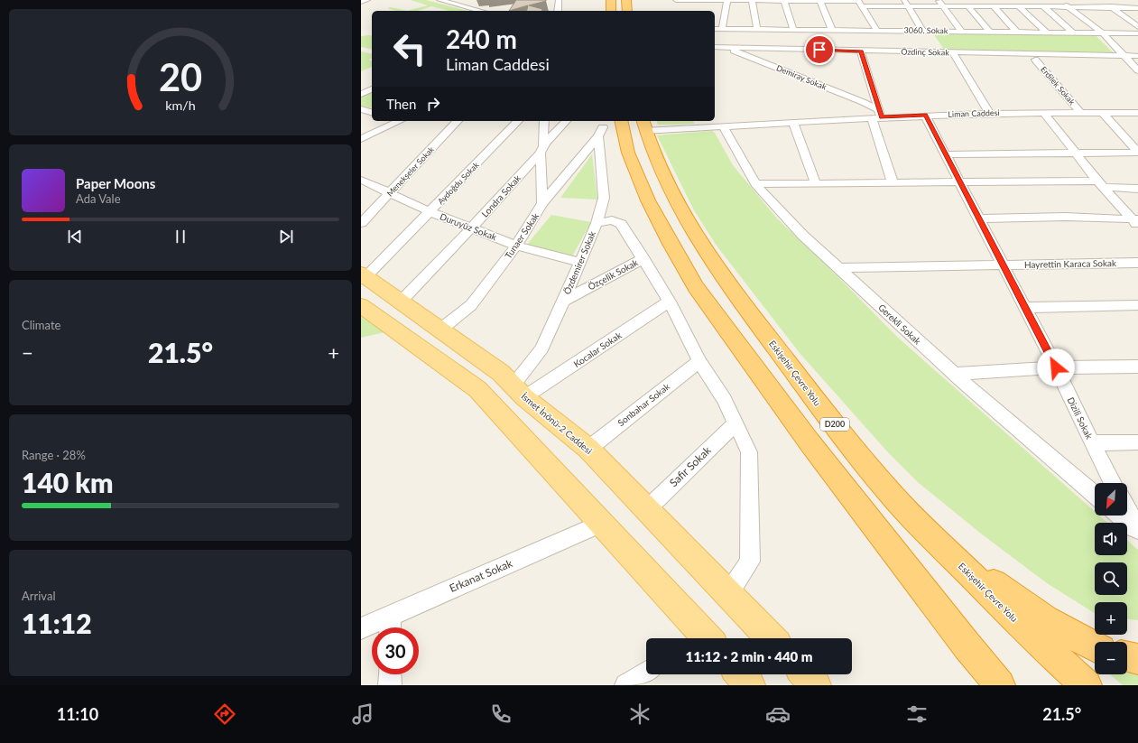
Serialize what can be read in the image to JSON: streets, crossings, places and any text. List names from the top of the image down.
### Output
{
  "streets": {
    "highway": ["Eskişehir Çevre Yolu", "D200"],
    "main road": ["İsmet İnönü-2 Caddesi"],
    "street": [
      "3060. Sokak",
      "Özdinç Sokak",
      "Demiray Sokak",
      "Erdilek Sokak",
      "Liman Caddesi",
      "Menekşeler Sokak",
      "Aydoğdu Sokak",
      "Londra Sokak",
      "Duruyüz Sokak",
      "Tunaer Sokak",
      "Özdemirer Sokak",
      "Hayrettin Karaca Sokak",
      "Özçelik Sokak",
      "Gerekli Sokak",
      "Kocalar Sokak",
      "Sonbahar Sokak",
      "Dizili Sokak",
      "Safir Sokak",
      "Erkanat Sokak"
    ]
  },
  "crossings": [
    ["Özdinç Sokak", "Demiray Sokak"],
    ["Demiray Sokak", "Liman Caddesi"],
    ["Erdilek Sokak", "Liman Caddesi"],
    ["Liman Caddesi", "Gerekli Sokak"],
    ["Liman Caddesi", "Eskişehir Çevre Yolu"],
    ["Liman Caddesi", "Dizili Sokak"],
    ["Menekşeler Sokak", "Duruyüz Sokak"],
    ["Aydoğdu Sokak", "Duruyüz Sokak"],
    ["Aydoğdu Sokak", "İsmet İnönü-2 Caddesi"],
    ["Londra Sokak", "Duruyüz Sokak"],
    ["Londra Sokak", "İsmet İnönü-2 Caddesi"],
    ["Duruyüz Sokak", "Tunaer Sokak"],
    ["Duruyüz Sokak", "Özdemirer Sokak"],
    ["Tunaer Sokak", "Özdemirer Sokak"],
    ["Tunaer Sokak", "İsmet İnönü-2 Caddesi"],
    ["Özdemirer Sokak", "Özçelik Sokak"],
    ["Özdemirer Sokak", "Kocalar Sokak"],
    ["Özdemirer Sokak", "İsmet İnönü-2 Caddesi"],
    ["Hayrettin Karaca Sokak", "Gerekli Sokak"],
    ["Hayrettin Karaca Sokak", "Dizili Sokak"],
    ["Kocalar Sokak", "İsmet İnönü-2 Caddesi"],
    ["Sonbahar Sokak", "İsmet İnönü-2 Caddesi"],
    ["İsmet İnönü-2 Caddesi", "Safir Sokak"]
  ],
  "north": "bottom left",
  "page": {
    "turn": ["240 m", "Liman Caddesi"],
    "then": "Then",
    "song": ["Paper Moons", "Ada Vale"],
    "tile": [
      "Climate",
      ["Range · 28%", "140 km"],
      ["Arrival", "11:12"]
    ],
    "heat": ["−", "21.5°", "+"],
    "map_buttons": ["+", "−"],
    "limit": "30",
    "trip": "11:12 · 2 min · 440 m",
    "tabs": ["11:10", "21.5°"],
    "gauge": ["20", "km/h"]
  }
}
